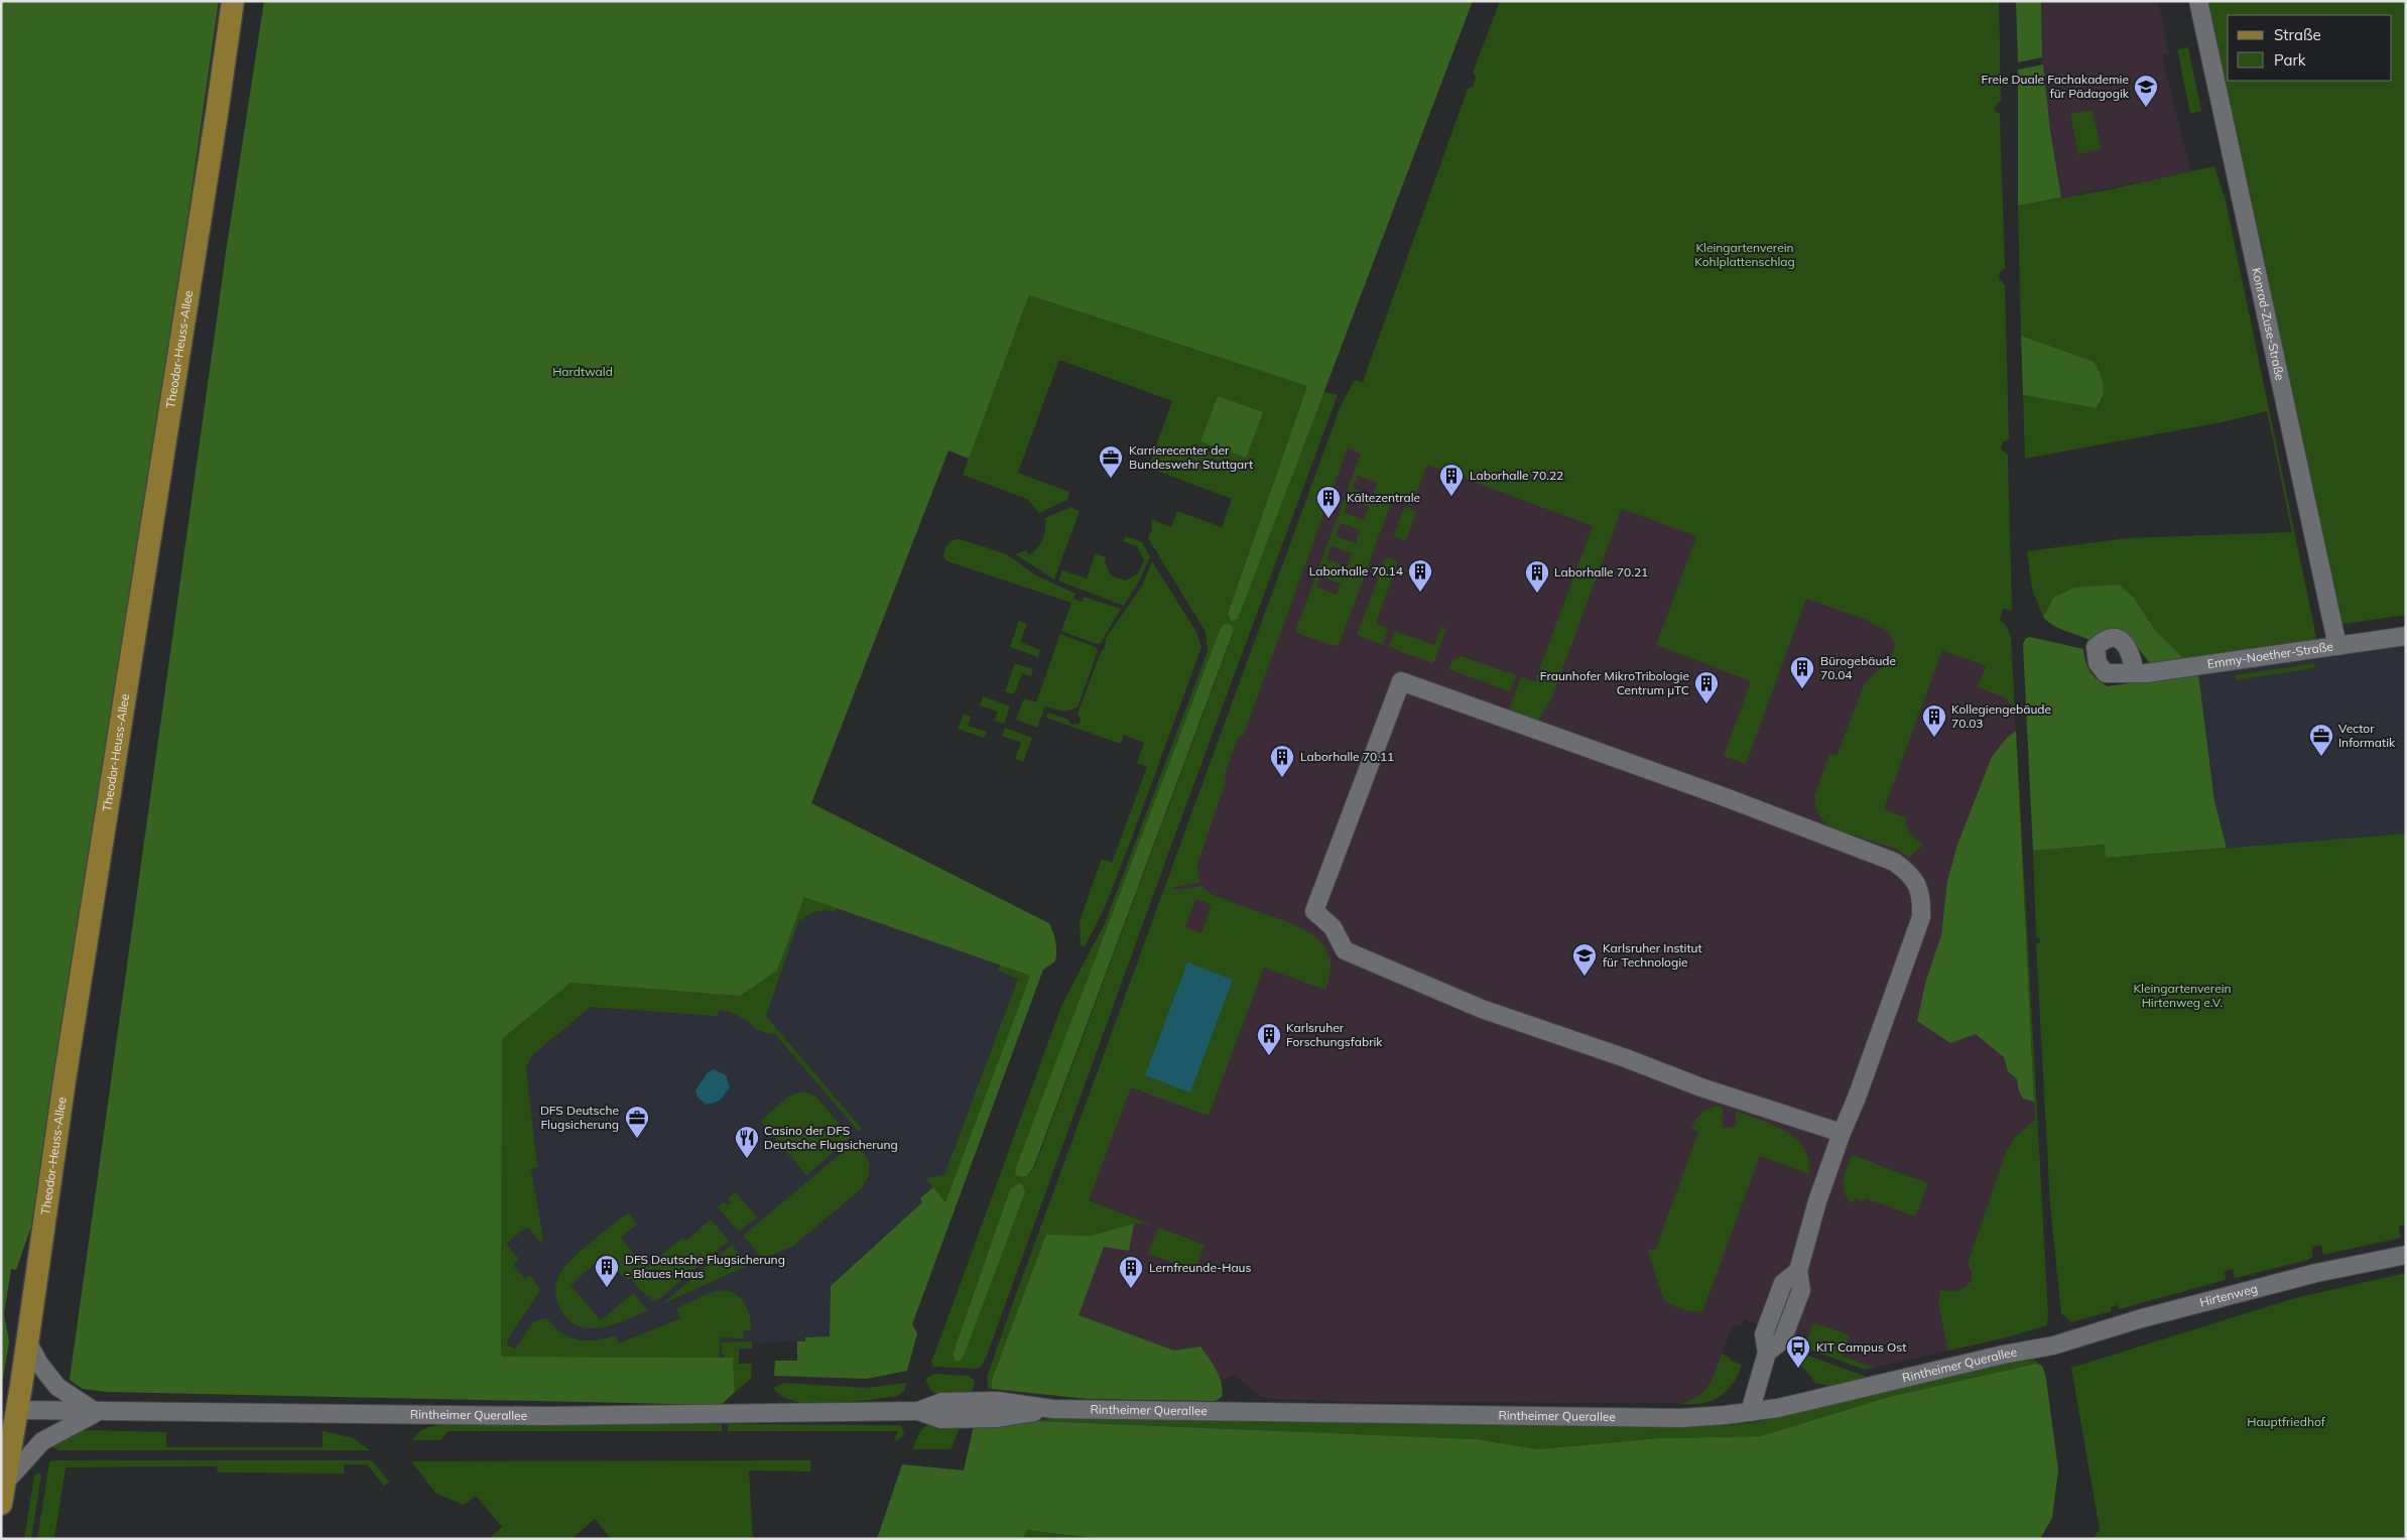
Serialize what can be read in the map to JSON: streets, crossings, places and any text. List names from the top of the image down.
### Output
{
  "streets": {
    "main road": ["Theodor-Heuss-Allee"],
    "street": [
      "Konrad-Zuse-Straße",
      "Emmy-Noether-Straße",
      "Hirtenweg",
      "Rintheimer Querallee"
    ]
  },
  "crossings": [
    ["Konrad-Zuse-Straße", "Emmy-Noether-Straße"],
    ["Theodor-Heuss-Allee", "Rintheimer Querallee"],
    ["Hirtenweg", "Rintheimer Querallee"]
  ],
  "parks": [
    "Kleingartenverein Kohlplattenschlag",
    "Hardtwald",
    "Kleingartenverein Hirtenweg e.V.",
    "Hauptfriedhof"
  ],
  "places": {
    "school or university": ["Freie Duale Fachakademie für Pädagogik", "Karlsruher Institut für Technologie"],
    "office": ["Karrierecenter der Bundeswehr Stuttgart", "Vector Informatik", "DFS Deutsche Flugsicherung"],
    "building": [
      "Laborhalle 70.22",
      "Kältezentrale",
      "Laborhalle 70.14",
      "Laborhalle 70.21",
      "Bürogebäude 70.04",
      "Fraunhofer MikroTribologie Centrum µTC",
      "Kollegiengebäude 70.03",
      "Laborhalle 70.11",
      "Karlsruher Forschungsfabrik",
      "DFS Deutsche Flugsicherung - Blaues Haus",
      "Lernfreunde-Haus"
    ],
    "restaurant": ["Casino der DFS Deutsche Flugsicherung"],
    "bus stop": ["KIT Campus Ost"]
  },
  "legend": ["Straße", "Park"]
}
